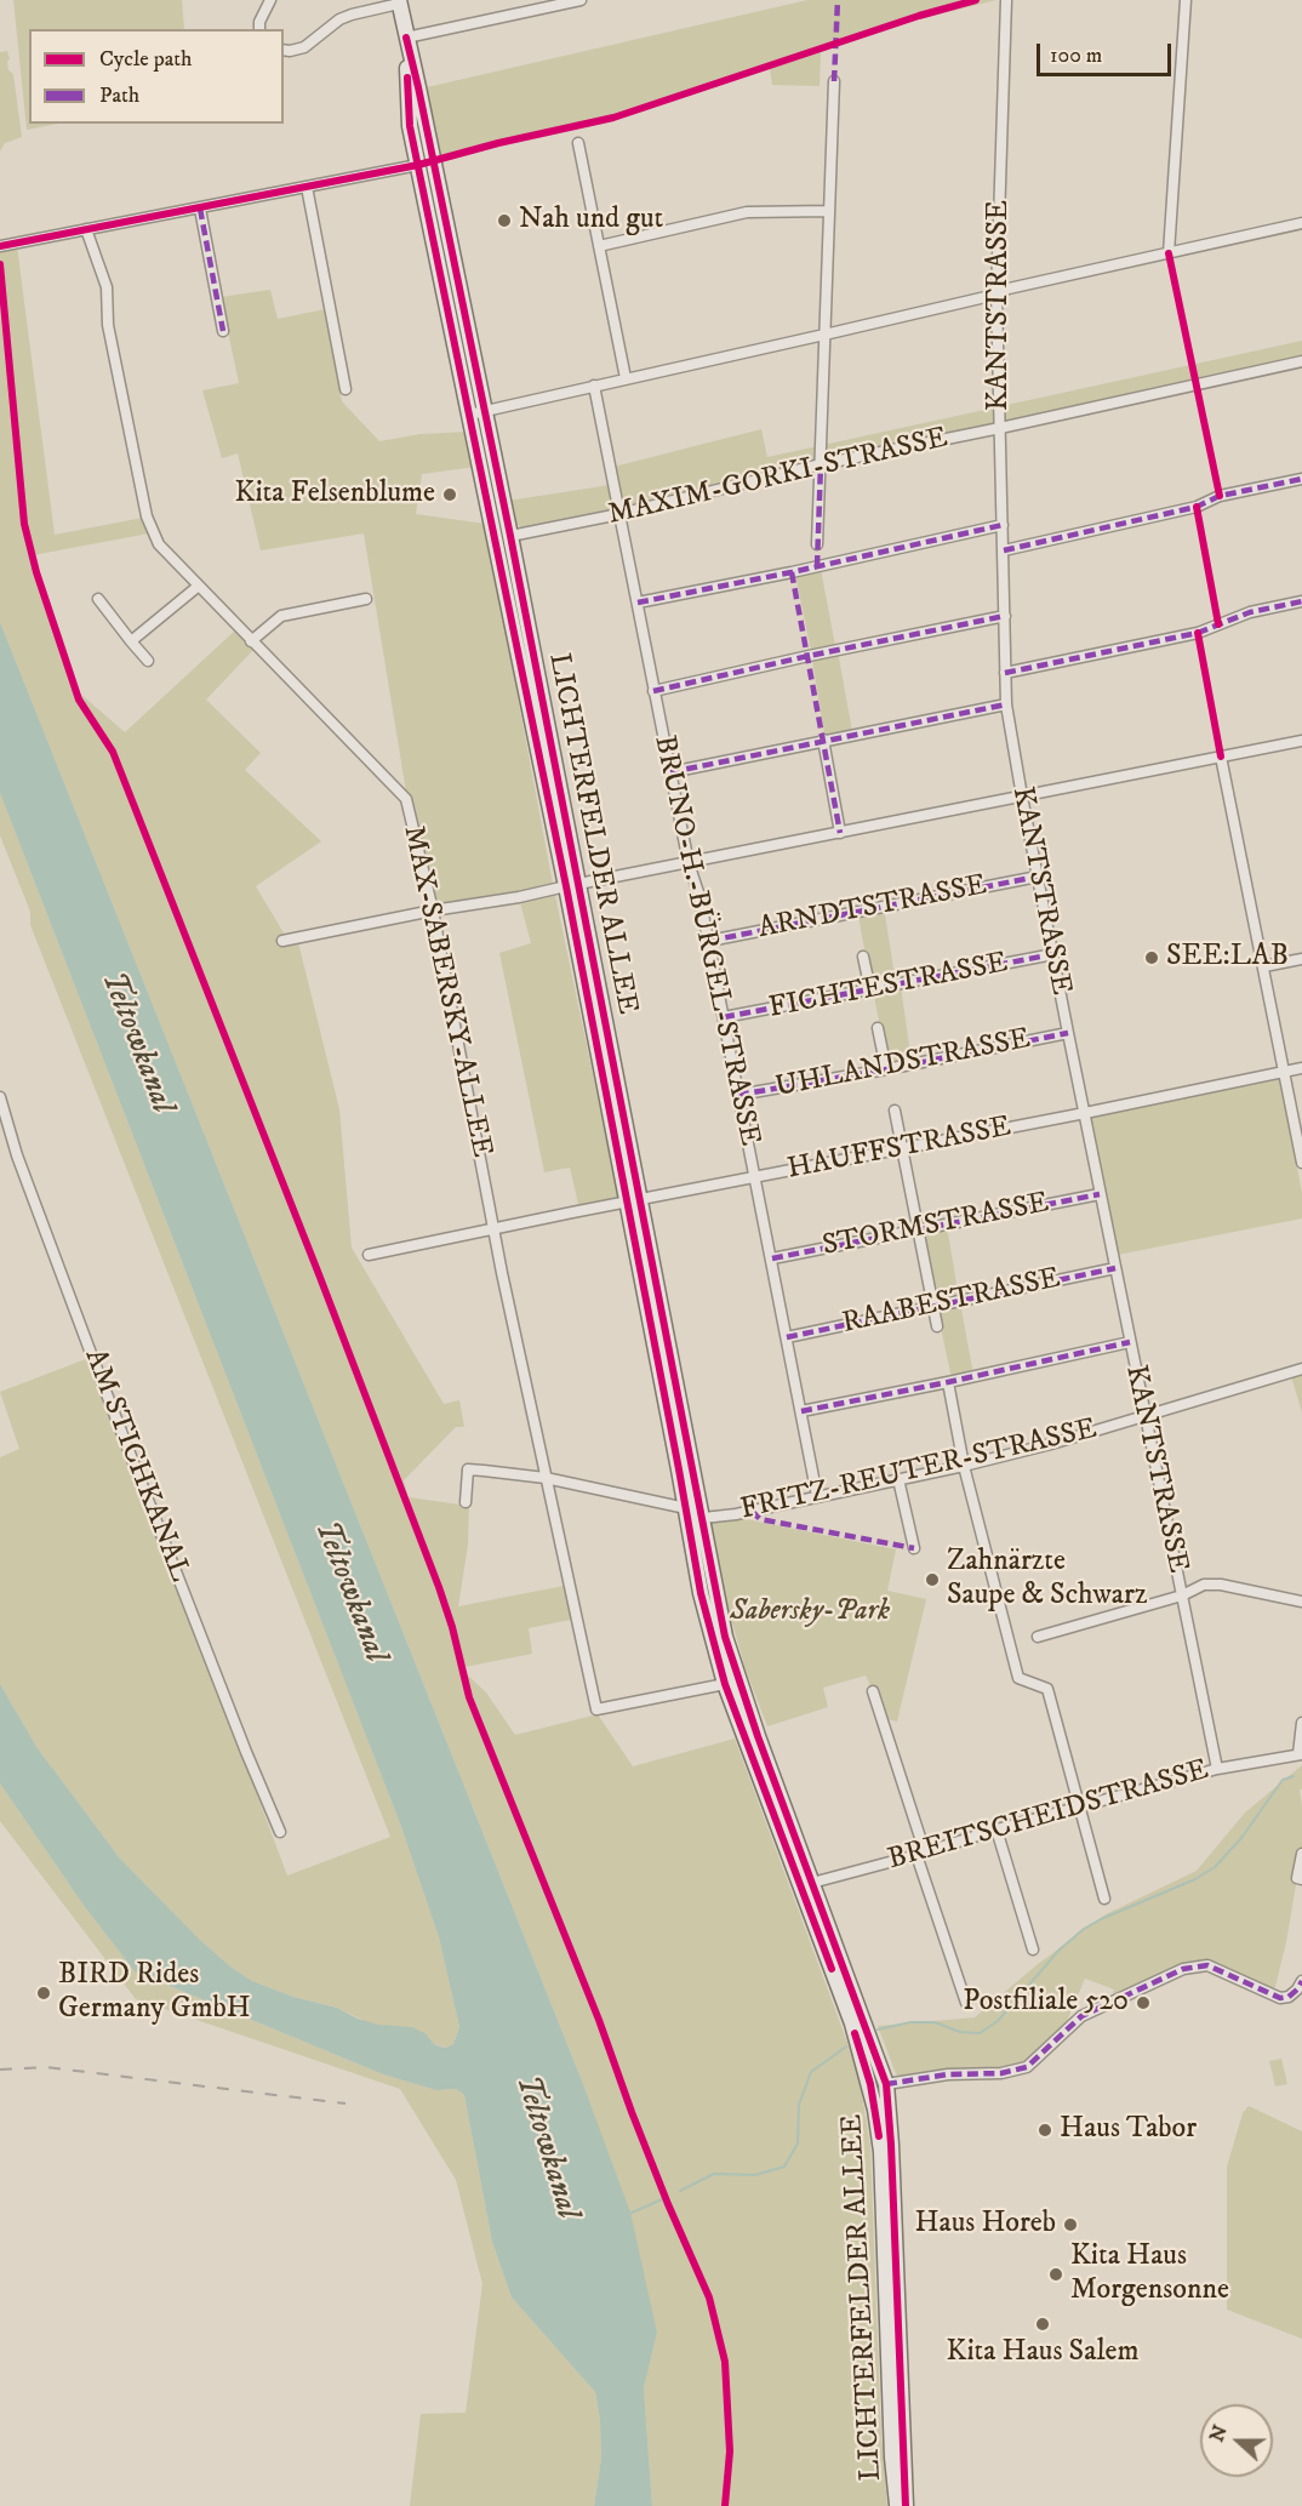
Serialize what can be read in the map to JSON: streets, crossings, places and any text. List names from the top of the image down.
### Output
{
  "streets": {
    "main road": ["LICHTERFELDER ALLEE"],
    "street": [
      "KANTSTRASSE",
      "MAXIM-GORKI-STRASSE",
      "ARNDTSTRASSE",
      "BRUNO-H.-BÜRGEL-STRASSE",
      "FICHTESTRASSE",
      "MAX-SABERSKY-ALLEE",
      "UHLANDSTRASSE",
      "HAUFFSTRASSE",
      "STORMSTRASSE",
      "RAABESTRASSE",
      "AM STICHKANAL",
      "FRITZ-REUTER-STRASSE",
      "BREITSCHEIDSTRASSE"
    ]
  },
  "crossings": [
    ["KANTSTRASSE", "MAXIM-GORKI-STRASSE"],
    ["KANTSTRASSE", "ARNDTSTRASSE"],
    ["KANTSTRASSE", "FICHTESTRASSE"],
    ["KANTSTRASSE", "UHLANDSTRASSE"],
    ["KANTSTRASSE", "HAUFFSTRASSE"],
    ["KANTSTRASSE", "STORMSTRASSE"],
    ["KANTSTRASSE", "RAABESTRASSE"],
    ["KANTSTRASSE", "FRITZ-REUTER-STRASSE"],
    ["KANTSTRASSE", "BREITSCHEIDSTRASSE"],
    ["MAXIM-GORKI-STRASSE", "LICHTERFELDER ALLEE"],
    ["MAXIM-GORKI-STRASSE", "BRUNO-H.-BÜRGEL-STRASSE"],
    ["LICHTERFELDER ALLEE", "MAX-SABERSKY-ALLEE"],
    ["LICHTERFELDER ALLEE", "HAUFFSTRASSE"],
    ["LICHTERFELDER ALLEE", "FRITZ-REUTER-STRASSE"],
    ["LICHTERFELDER ALLEE", "BREITSCHEIDSTRASSE"],
    ["ARNDTSTRASSE", "BRUNO-H.-BÜRGEL-STRASSE"],
    ["BRUNO-H.-BÜRGEL-STRASSE", "FICHTESTRASSE"],
    ["BRUNO-H.-BÜRGEL-STRASSE", "UHLANDSTRASSE"],
    ["BRUNO-H.-BÜRGEL-STRASSE", "HAUFFSTRASSE"],
    ["BRUNO-H.-BÜRGEL-STRASSE", "STORMSTRASSE"],
    ["BRUNO-H.-BÜRGEL-STRASSE", "RAABESTRASSE"],
    ["BRUNO-H.-BÜRGEL-STRASSE", "FRITZ-REUTER-STRASSE"],
    ["MAX-SABERSKY-ALLEE", "HAUFFSTRASSE"]
  ],
  "water": ["Teltowkanal"],
  "parks": ["Sabersky-Park"],
  "places": [
    "Nah und gut",
    "Kita Felsenblume",
    "SEE:LAB",
    "Zahnärzte Saupe & Schwarz",
    "BIRD Rides Germany GmbH",
    "Postfiliale 520",
    "Haus Tabor",
    "Haus Horeb",
    "Kita Haus Morgensonne",
    "Kita Haus Salem"
  ],
  "legend": ["Cycle path", "Path"],
  "scale_bar": "100 m",
  "north": "left"
}
